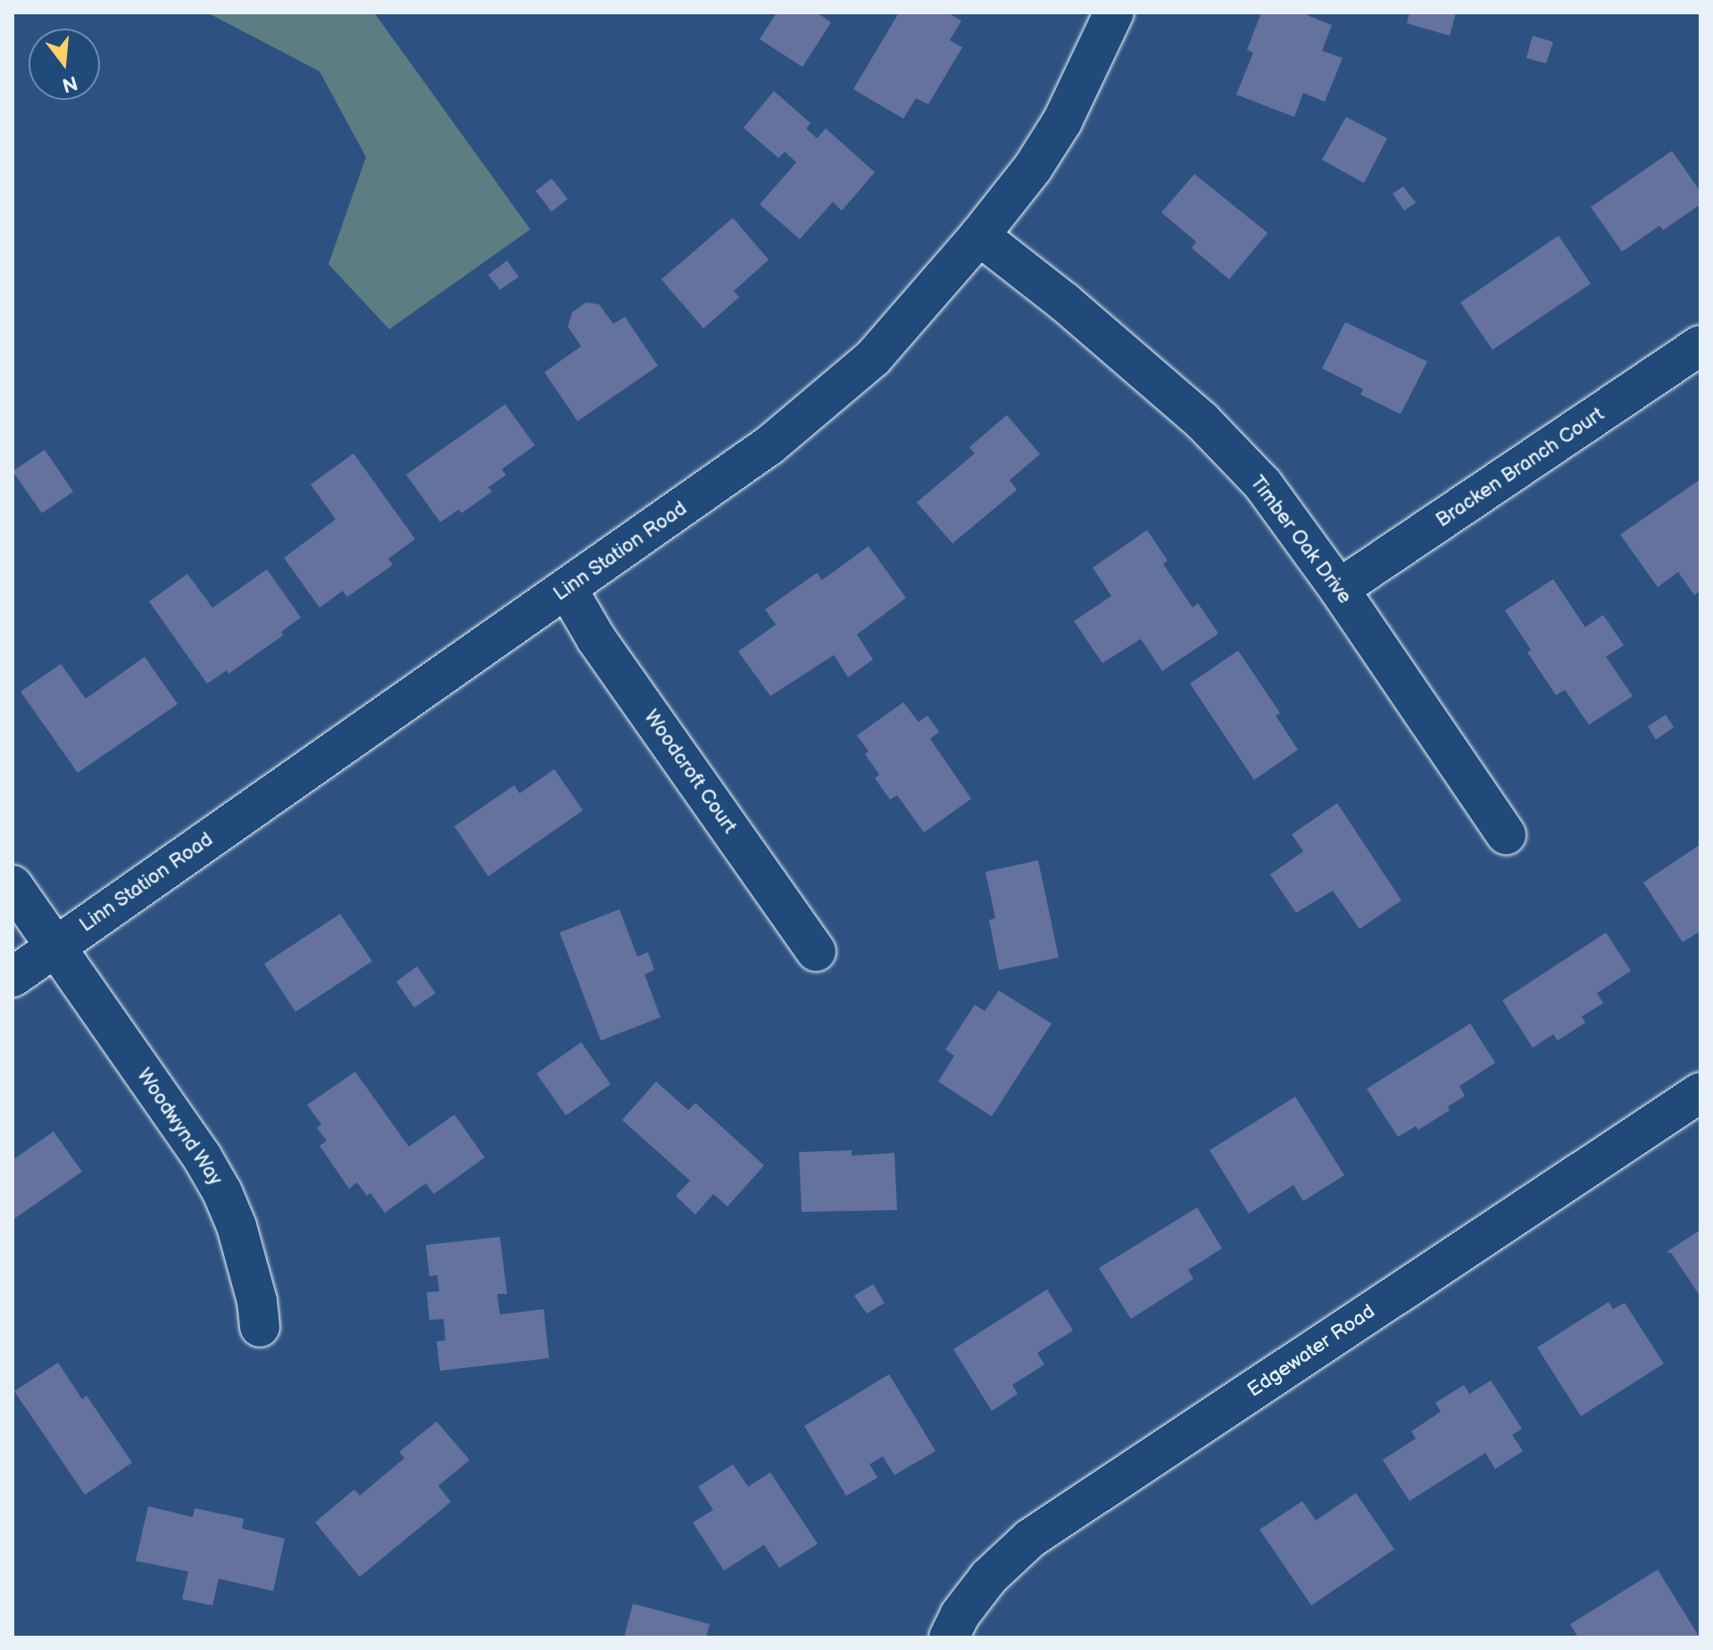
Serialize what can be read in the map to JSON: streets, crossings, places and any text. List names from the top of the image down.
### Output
{
  "streets": {
    "street": [
      "Bracken Branch Court",
      "Timber Oak Drive",
      "Linn Station Road",
      "Woodcroft Court",
      "Woodwynd Way",
      "Edgewater Road"
    ]
  },
  "crossings": [
    ["Bracken Branch Court", "Timber Oak Drive"],
    ["Timber Oak Drive", "Linn Station Road"],
    ["Linn Station Road", "Woodcroft Court"],
    ["Linn Station Road", "Woodwynd Way"]
  ],
  "north": "bottom"
}
